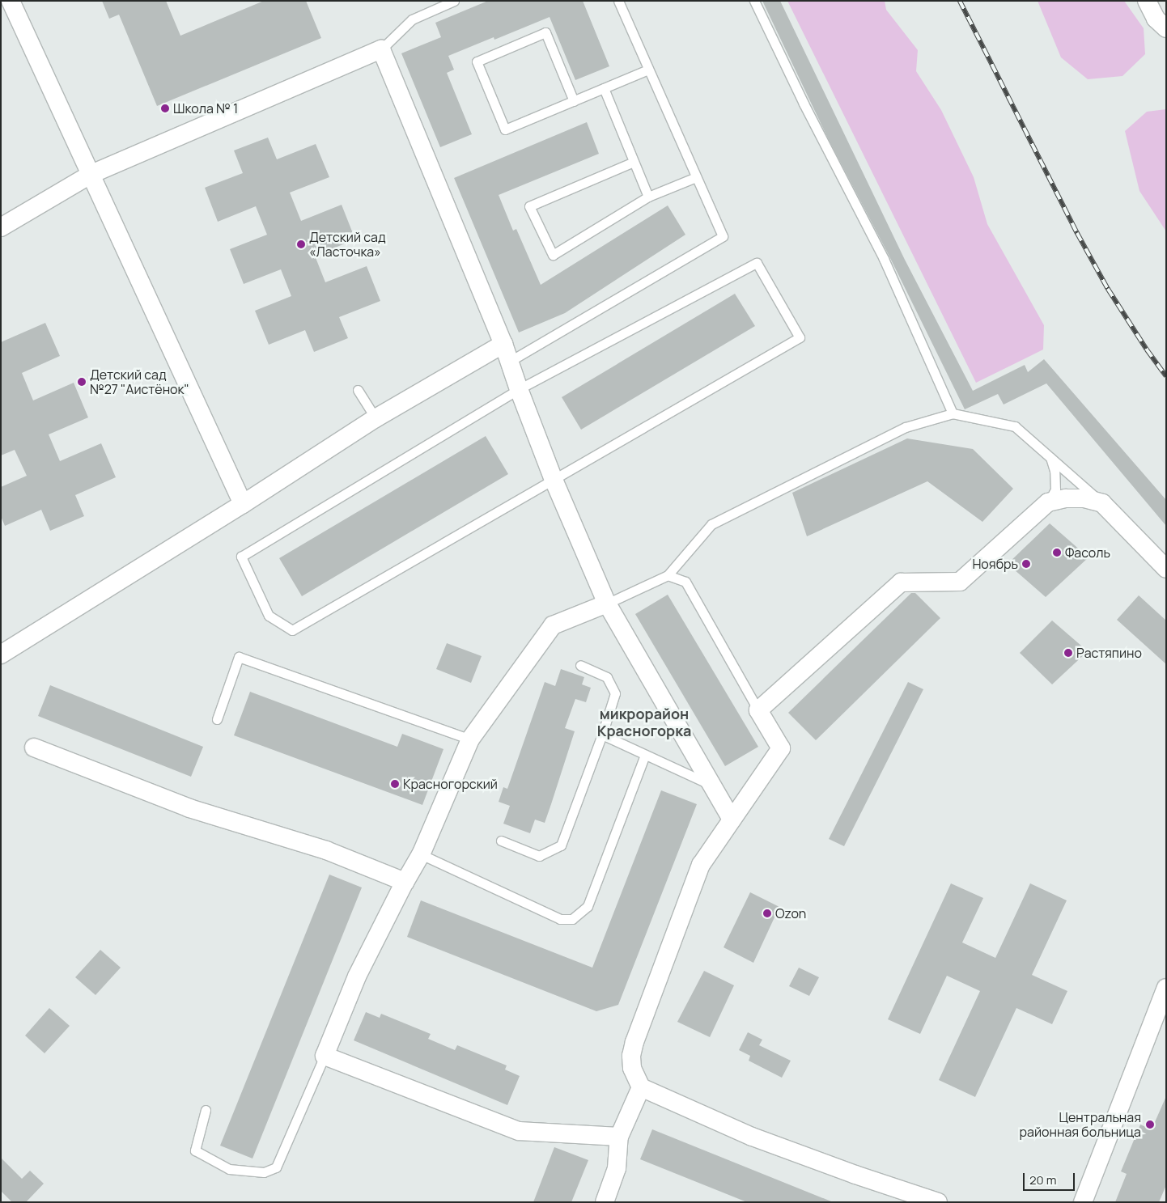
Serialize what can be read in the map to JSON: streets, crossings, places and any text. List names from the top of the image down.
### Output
{
  "districts": ["микрорайон Красногорка"],
  "places": [
    "Школа № 1",
    "Детский сад «Ласточка»",
    "Детский сад №27 \"Аистёнок\"",
    "Фасоль",
    "Ноябрь",
    "Растяпино",
    "Красногорский",
    "Ozon",
    "Центральная районная больница"
  ],
  "scale_bar": "20 m"
}
